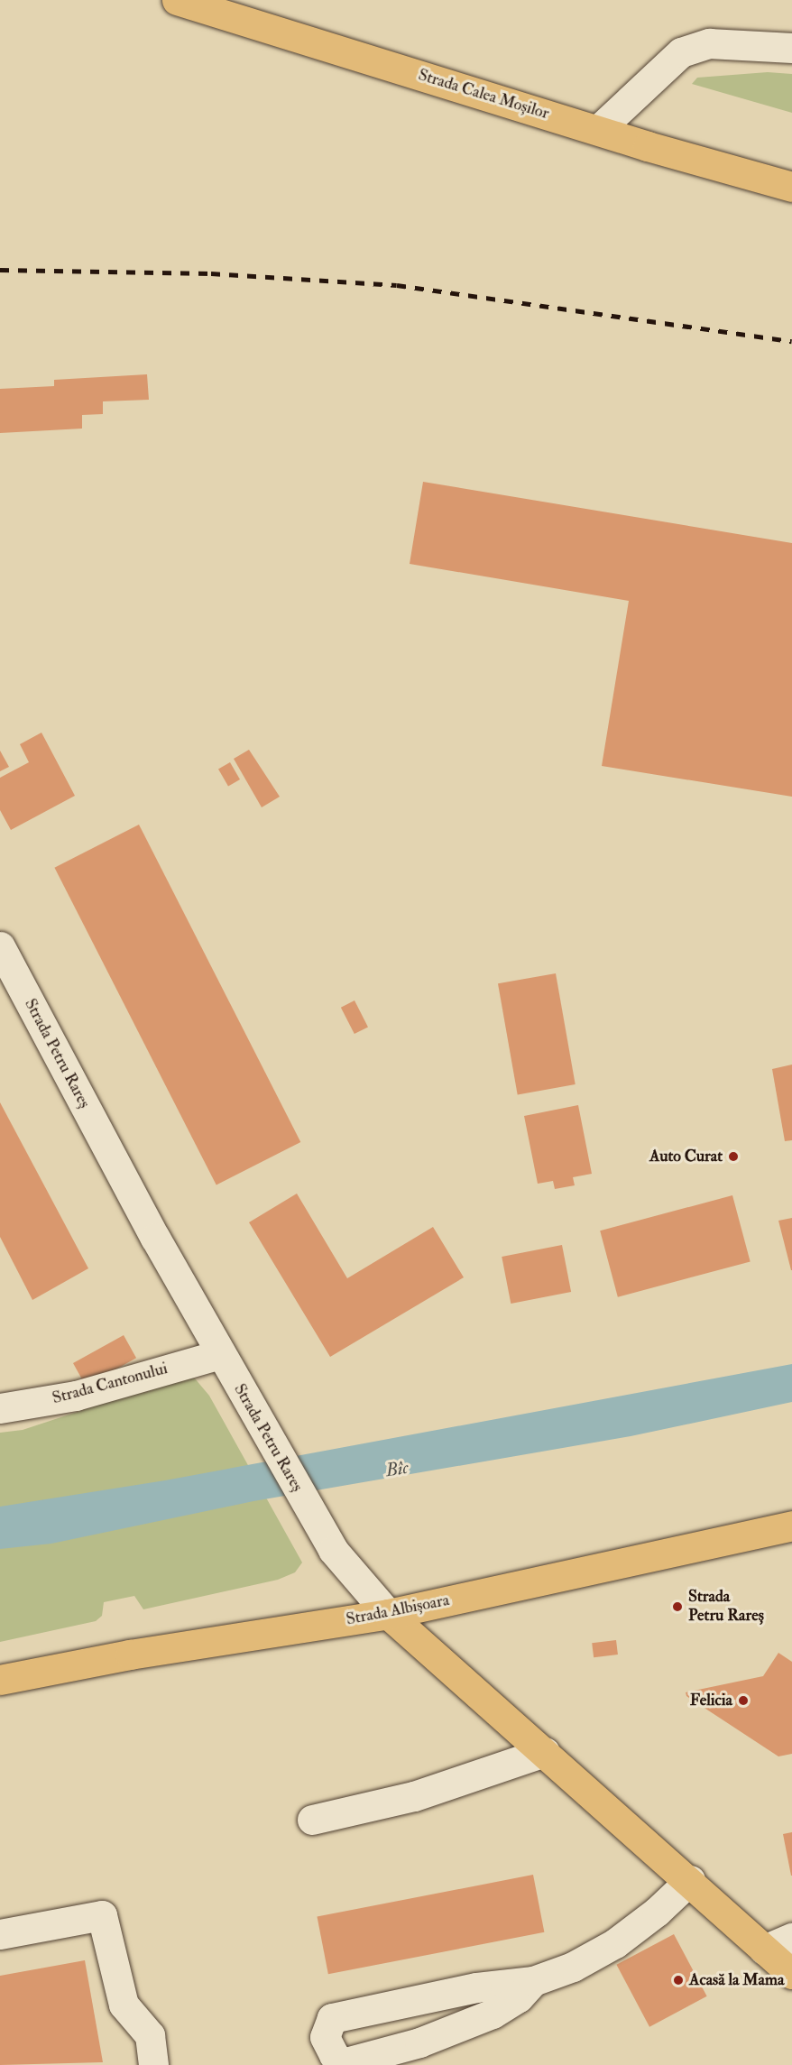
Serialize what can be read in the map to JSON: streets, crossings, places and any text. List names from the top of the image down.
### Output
{
  "streets": {
    "main road": ["Strada Calea Moșilor", "Strada Petru Rareș", "Strada Albișoara"],
    "street": ["Strada Cantonului"]
  },
  "crossings": [
    ["Strada Petru Rareș", "Strada Cantonului"],
    ["Strada Petru Rareș", "Strada Albișoara"]
  ],
  "water": ["Bîc"],
  "places": [
    "Auto Curat",
    "Strada Petru Rareș",
    "Felicia",
    "Acasă la Mama"
  ]
}
